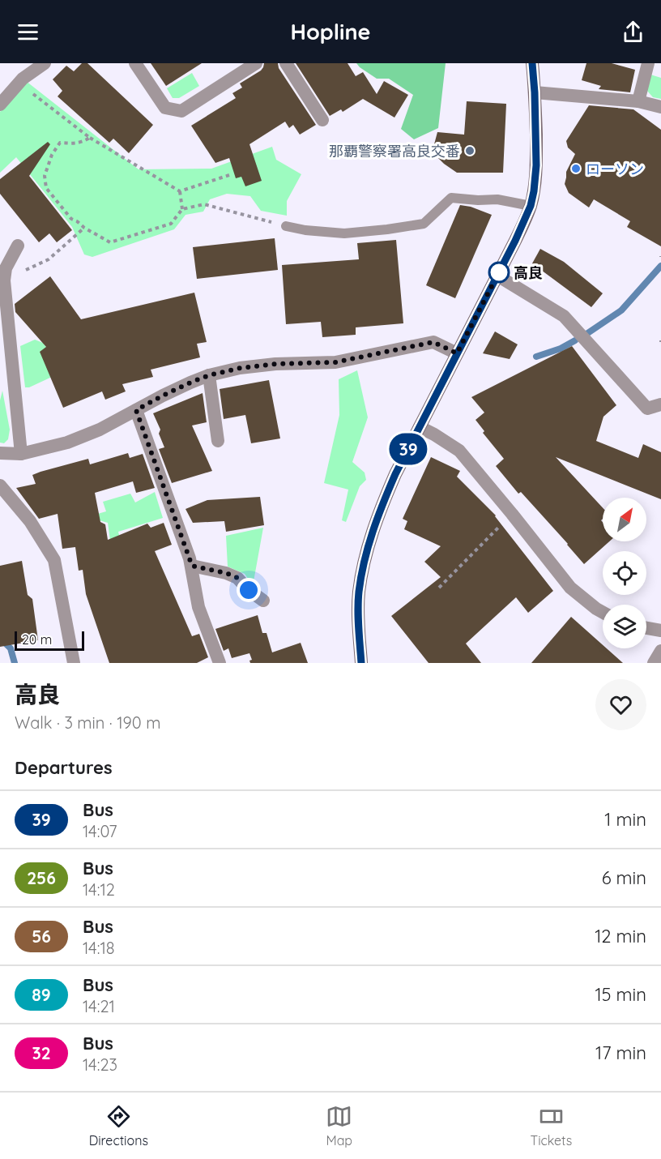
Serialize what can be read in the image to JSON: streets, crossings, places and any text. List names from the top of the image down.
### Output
{
  "places": ["那覇警察署高良交番", "ローソン", "高良"],
  "lines": ["bus line 39"],
  "scale_bar": "20 m",
  "north": "top right",
  "page": {
    "header": "Hopline",
    "on_map": "39",
    "scale": "20 m",
    "heading": [
      ["高良", "Walk · 3 min · 190 m"],
      "Departures"
    ],
    "list": [
      {
        "mark": "39",
        "name": "Bus",
        "note": "14:07",
        "value": "1 min"
      },
      {
        "mark": "256",
        "name": "Bus",
        "note": "14:12",
        "value": "6 min"
      },
      {
        "mark": "56",
        "name": "Bus",
        "note": "14:18",
        "value": "12 min"
      },
      {
        "mark": "89",
        "name": "Bus",
        "note": "14:21",
        "value": "15 min"
      },
      {
        "mark": "32",
        "name": "Bus",
        "note": "14:23",
        "value": "17 min"
      }
    ],
    "tabs": ["Directions", "Map", "Tickets"]
  }
}
